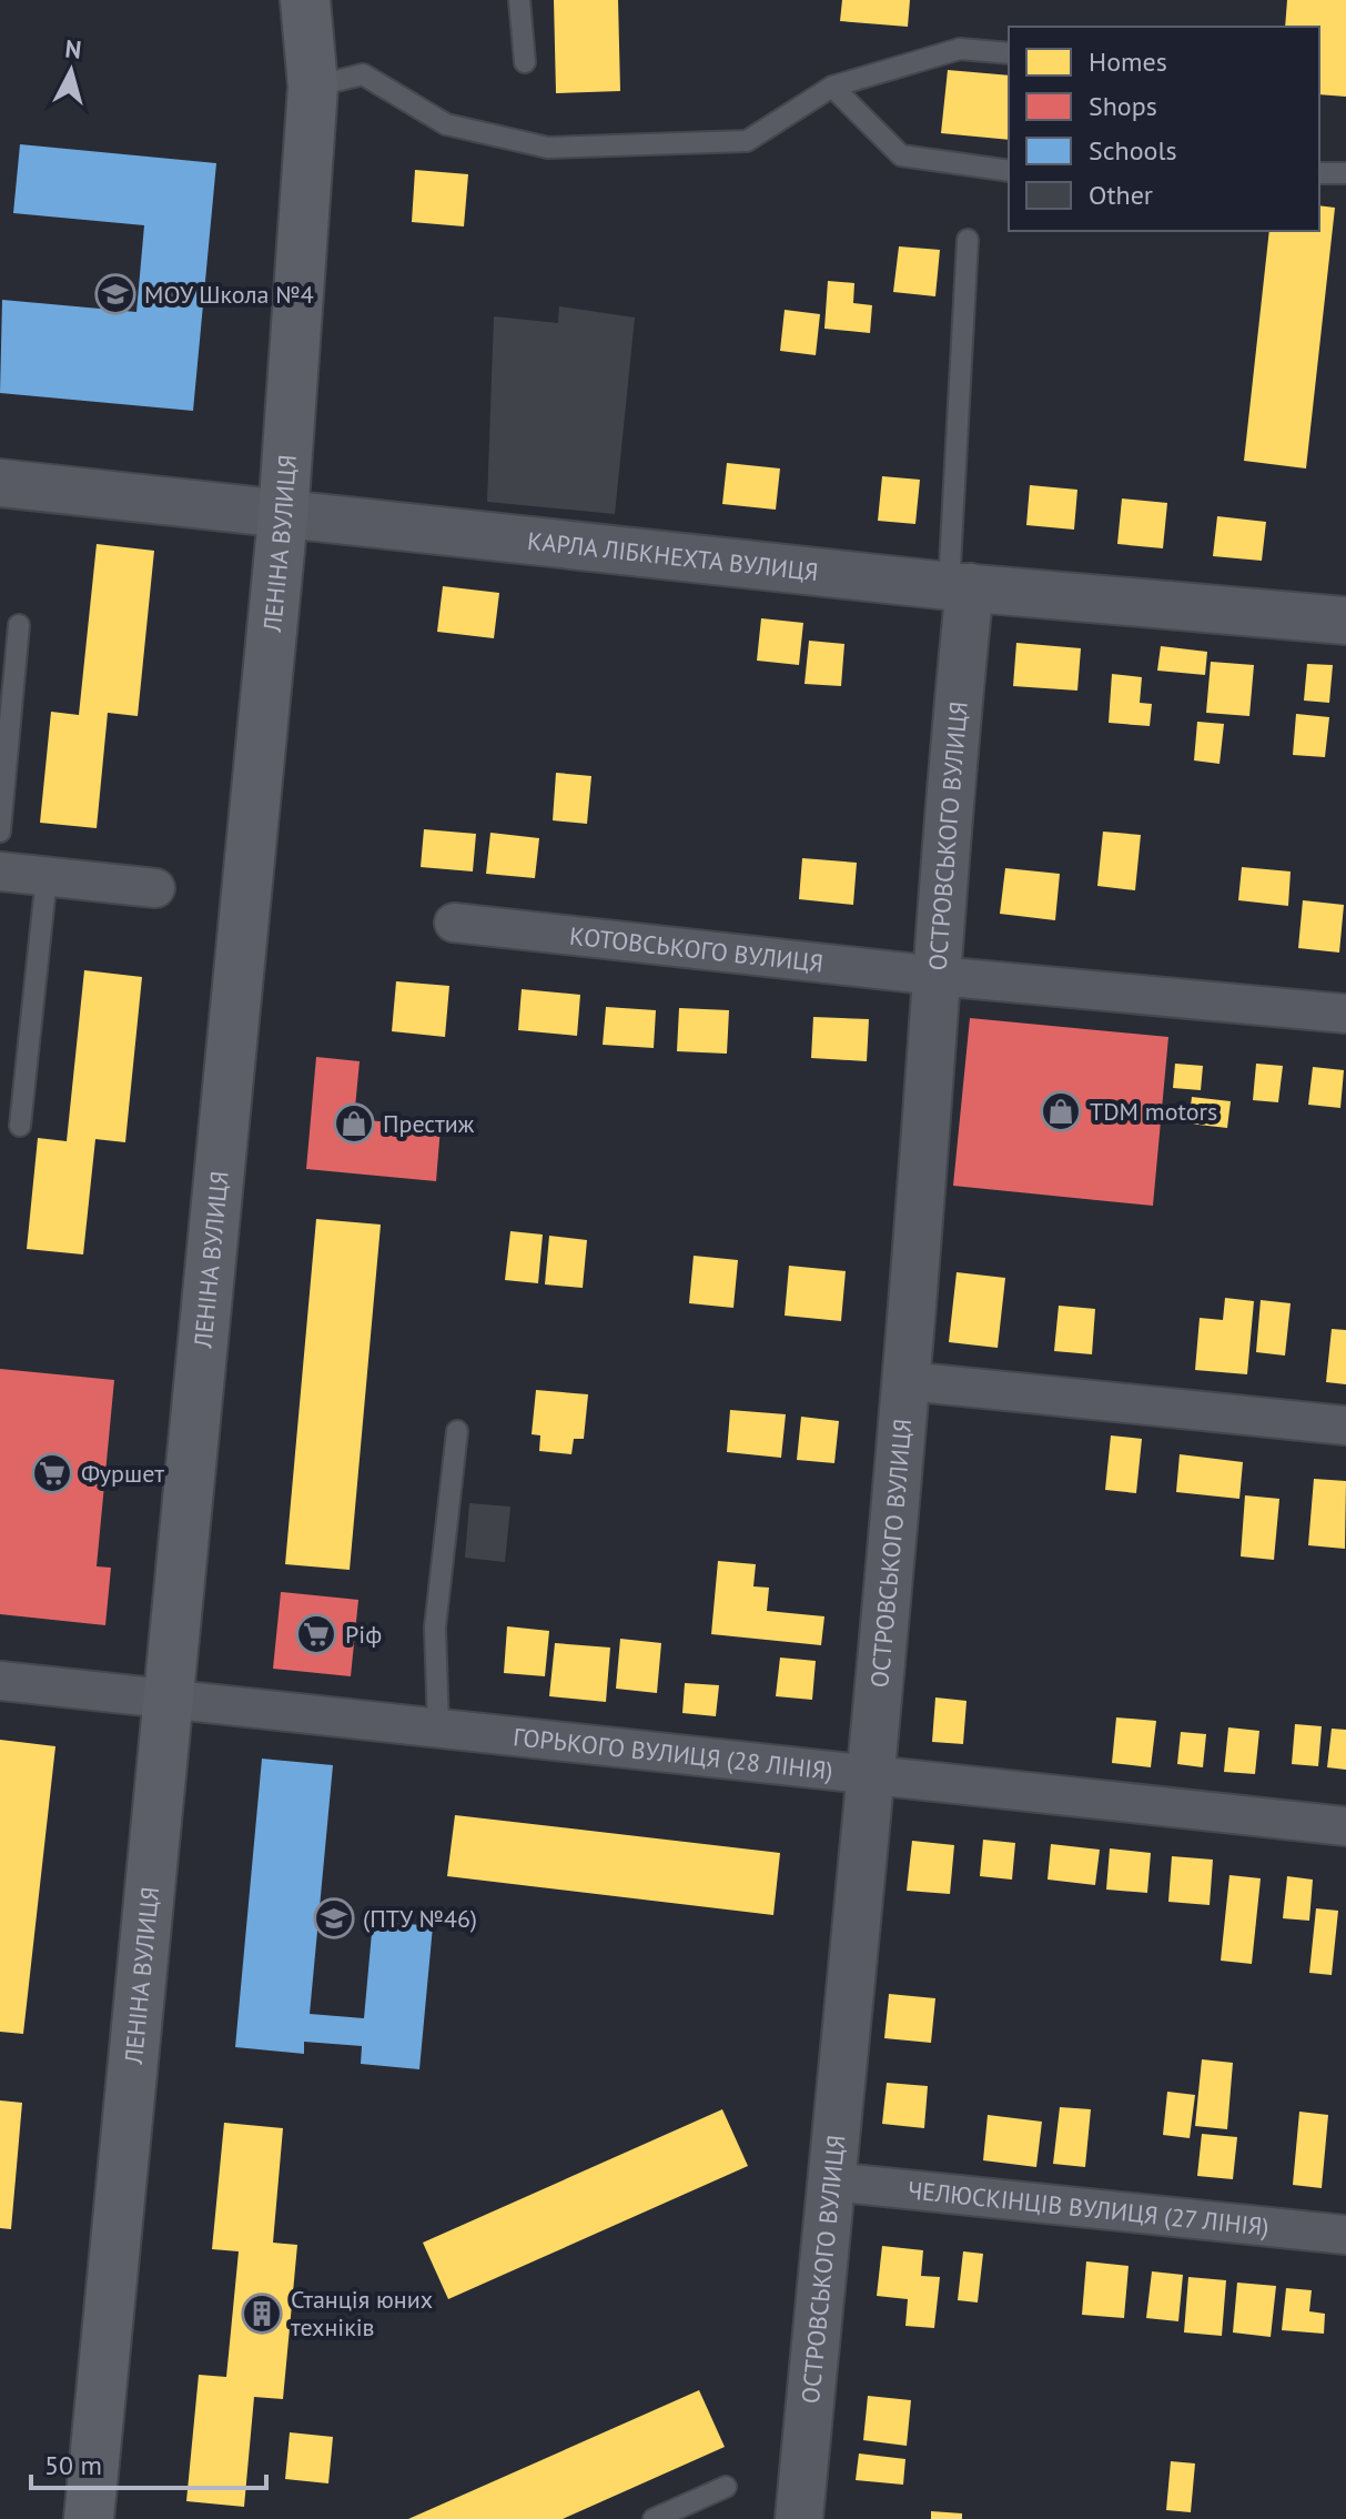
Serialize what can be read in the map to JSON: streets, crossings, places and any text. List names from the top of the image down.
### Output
{
  "streets": {
    "main road": ["ЛЕНІНА ВУЛИЦЯ"],
    "street": [
      "КАРЛА ЛІБКНЕХТА ВУЛИЦЯ",
      "ОСТРОВСЬКОГО ВУЛИЦЯ",
      "КОТОВСЬКОГО ВУЛИЦЯ",
      "ГОРЬКОГО ВУЛИЦЯ (28 ЛIНIЯ)",
      "ЧЕЛЮСКІНЦІВ ВУЛИЦЯ (27 ЛIНIЯ)"
    ]
  },
  "crossings": [
    ["ЛЕНІНА ВУЛИЦЯ", "КАРЛА ЛІБКНЕХТА ВУЛИЦЯ"],
    ["ЛЕНІНА ВУЛИЦЯ", "ГОРЬКОГО ВУЛИЦЯ (28 ЛIНIЯ)"],
    ["КАРЛА ЛІБКНЕХТА ВУЛИЦЯ", "ОСТРОВСЬКОГО ВУЛИЦЯ"],
    ["ОСТРОВСЬКОГО ВУЛИЦЯ", "КОТОВСЬКОГО ВУЛИЦЯ"],
    ["ОСТРОВСЬКОГО ВУЛИЦЯ", "ГОРЬКОГО ВУЛИЦЯ (28 ЛIНIЯ)"],
    ["ОСТРОВСЬКОГО ВУЛИЦЯ", "ЧЕЛЮСКІНЦІВ ВУЛИЦЯ (27 ЛIНIЯ)"]
  ],
  "places": {
    "school or university": ["МОУ Школа №4", "(ПТУ №46)"],
    "shop": ["TDM motors", "Престиж"],
    "supermarket": ["Фуршет", "Ріф"],
    "building": ["Станція юних техніків"]
  },
  "legend": [
    "Homes",
    "Shops",
    "Schools",
    "Other"
  ],
  "scale_bar": "50 m",
  "north": "top"
}
